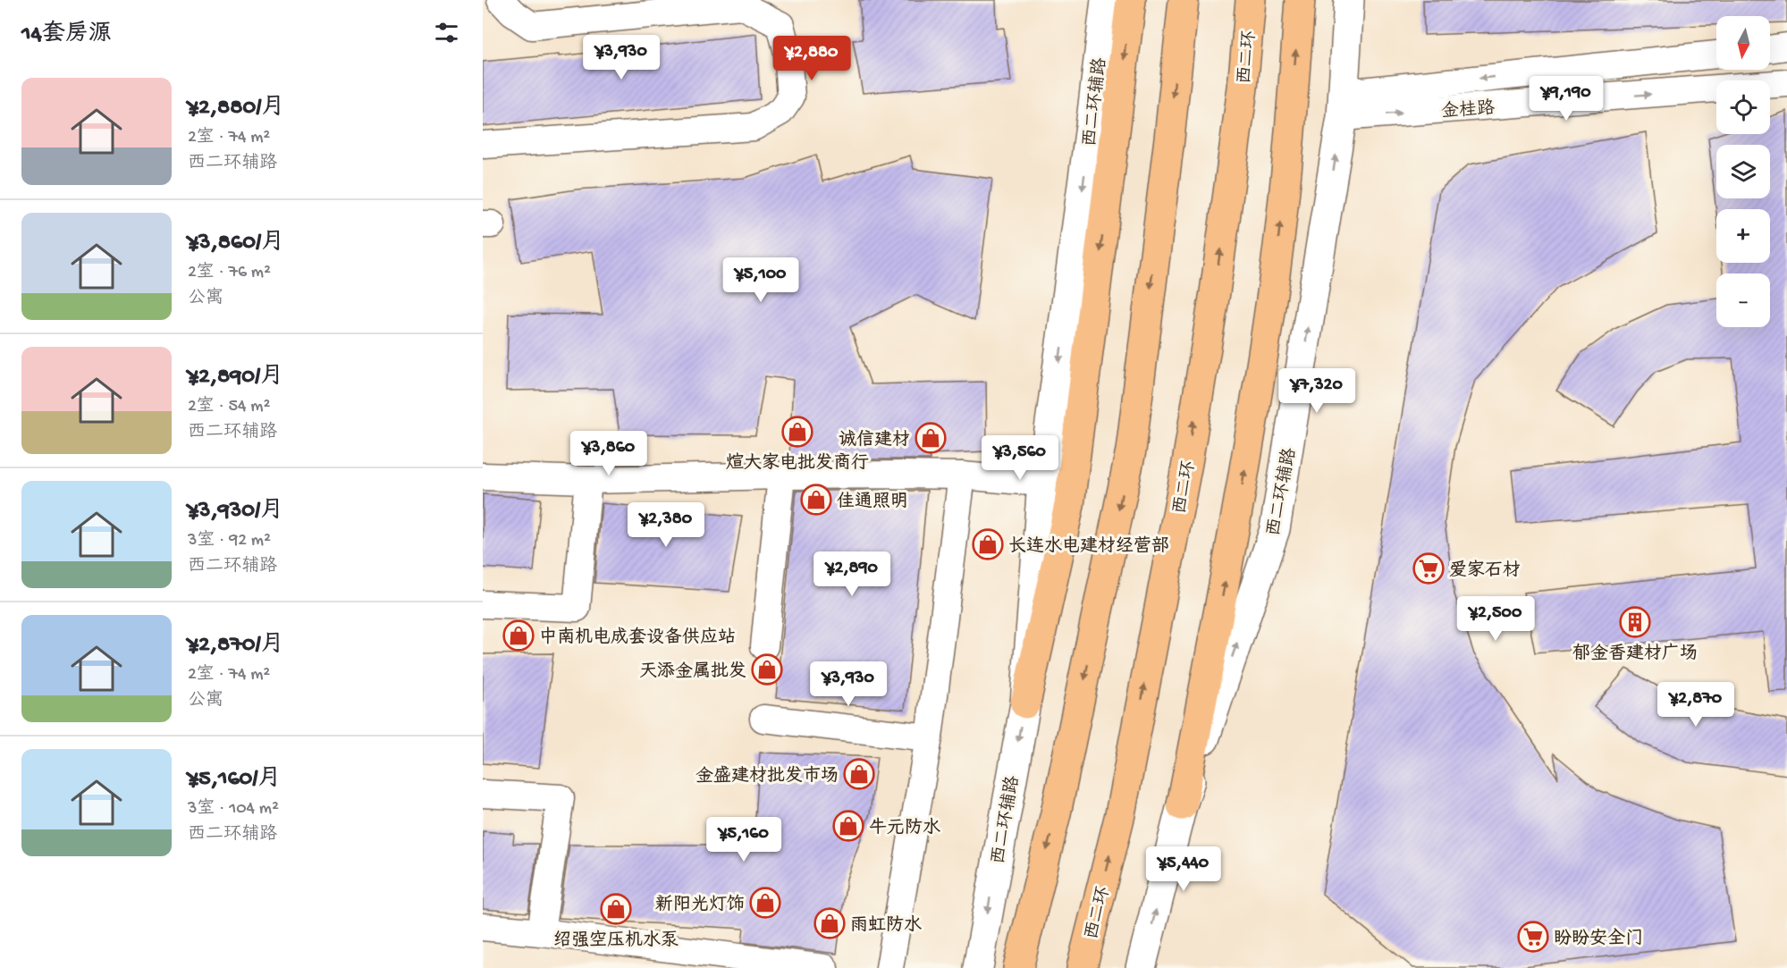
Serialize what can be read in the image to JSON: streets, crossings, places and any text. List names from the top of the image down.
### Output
{
  "streets": {
    "highway": ["西二环"],
    "street": ["西二环辅路", "金桂路"]
  },
  "crossings": [
    ["西二环辅路", "金桂路"]
  ],
  "places": {
    "shop": [
      "煊大家电批发商行",
      "诚信建材",
      "佳通照明",
      "长连水电建材经营部",
      "中南机电成套设备供应站",
      "天添金属批发",
      "金盛建材批发市场",
      "牛元防水",
      "新阳光灯饰",
      "绍强空压机水泵",
      "雨虹防水"
    ],
    "supermarket": ["爱家石材", "盼盼安全门"],
    "building": ["郁金香建材广场"]
  },
  "north": "bottom",
  "page": {
    "heading": "14套房源",
    "map_buttons": ["+", "−"],
    "price": [
      "¥3,930",
      "¥2,880",
      "¥9,190",
      "¥5,100",
      "¥7,320",
      "¥3,860",
      "¥3,560",
      "¥2,380",
      "¥2,890",
      "¥2,500",
      "¥3,930",
      "¥2,870",
      "¥5,160",
      "¥5,440"
    ],
    "list": [
      {
        "name": "¥2,880/月",
        "note": "2室 · 74 m² · 西二环辅路"
      },
      {
        "name": "¥3,860/月",
        "note": "2室 · 76 m² · 公寓"
      },
      {
        "name": "¥2,890/月",
        "note": "2室 · 54 m² · 西二环辅路"
      },
      {
        "name": "¥3,930/月",
        "note": "3室 · 92 m² · 西二环辅路"
      },
      {
        "name": "¥2,870/月",
        "note": "2室 · 74 m² · 公寓"
      },
      {
        "name": "¥5,160/月",
        "note": "3室 · 104 m² · 西二环辅路"
      }
    ]
  }
}
